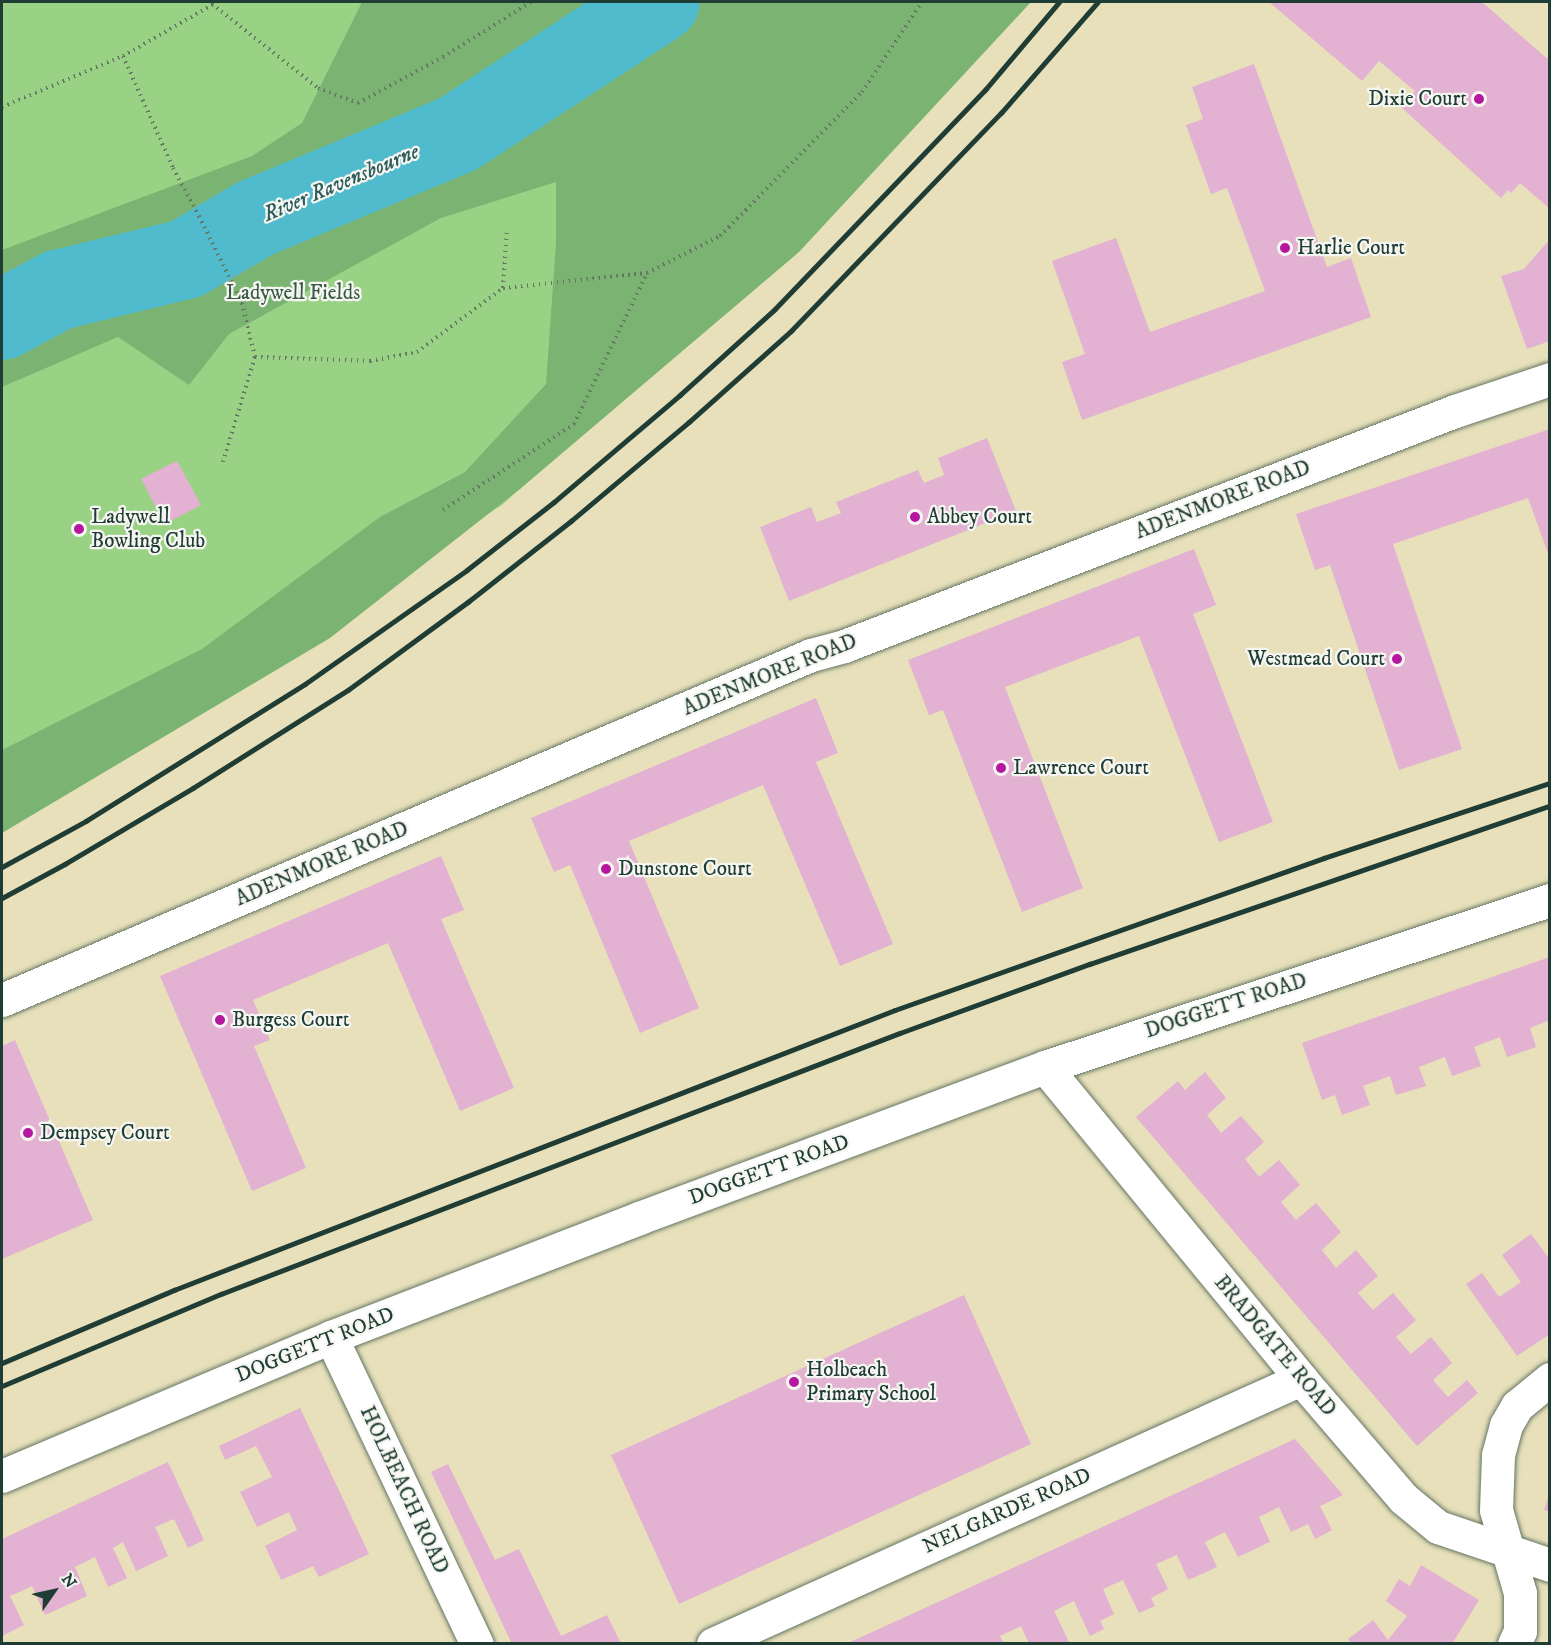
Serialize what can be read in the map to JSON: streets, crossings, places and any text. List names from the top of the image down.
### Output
{
  "streets": {
    "street": [
      "ADENMORE ROAD",
      "DOGGETT ROAD",
      "BRADGATE ROAD",
      "HOLBEACH ROAD",
      "NELGARDE ROAD"
    ]
  },
  "crossings": [
    ["DOGGETT ROAD", "BRADGATE ROAD"],
    ["DOGGETT ROAD", "HOLBEACH ROAD"],
    ["BRADGATE ROAD", "NELGARDE ROAD"]
  ],
  "water": ["River Ravensbourne"],
  "parks": ["Ladywell Fields"],
  "places": [
    "Dixie Court",
    "Harlie Court",
    "Abbey Court",
    "Ladywell Bowling Club",
    "Westmead Court",
    "Lawrence Court",
    "Dunstone Court",
    "Burgess Court",
    "Dempsey Court",
    "Holbeach Primary School"
  ],
  "north": "top right"
}
